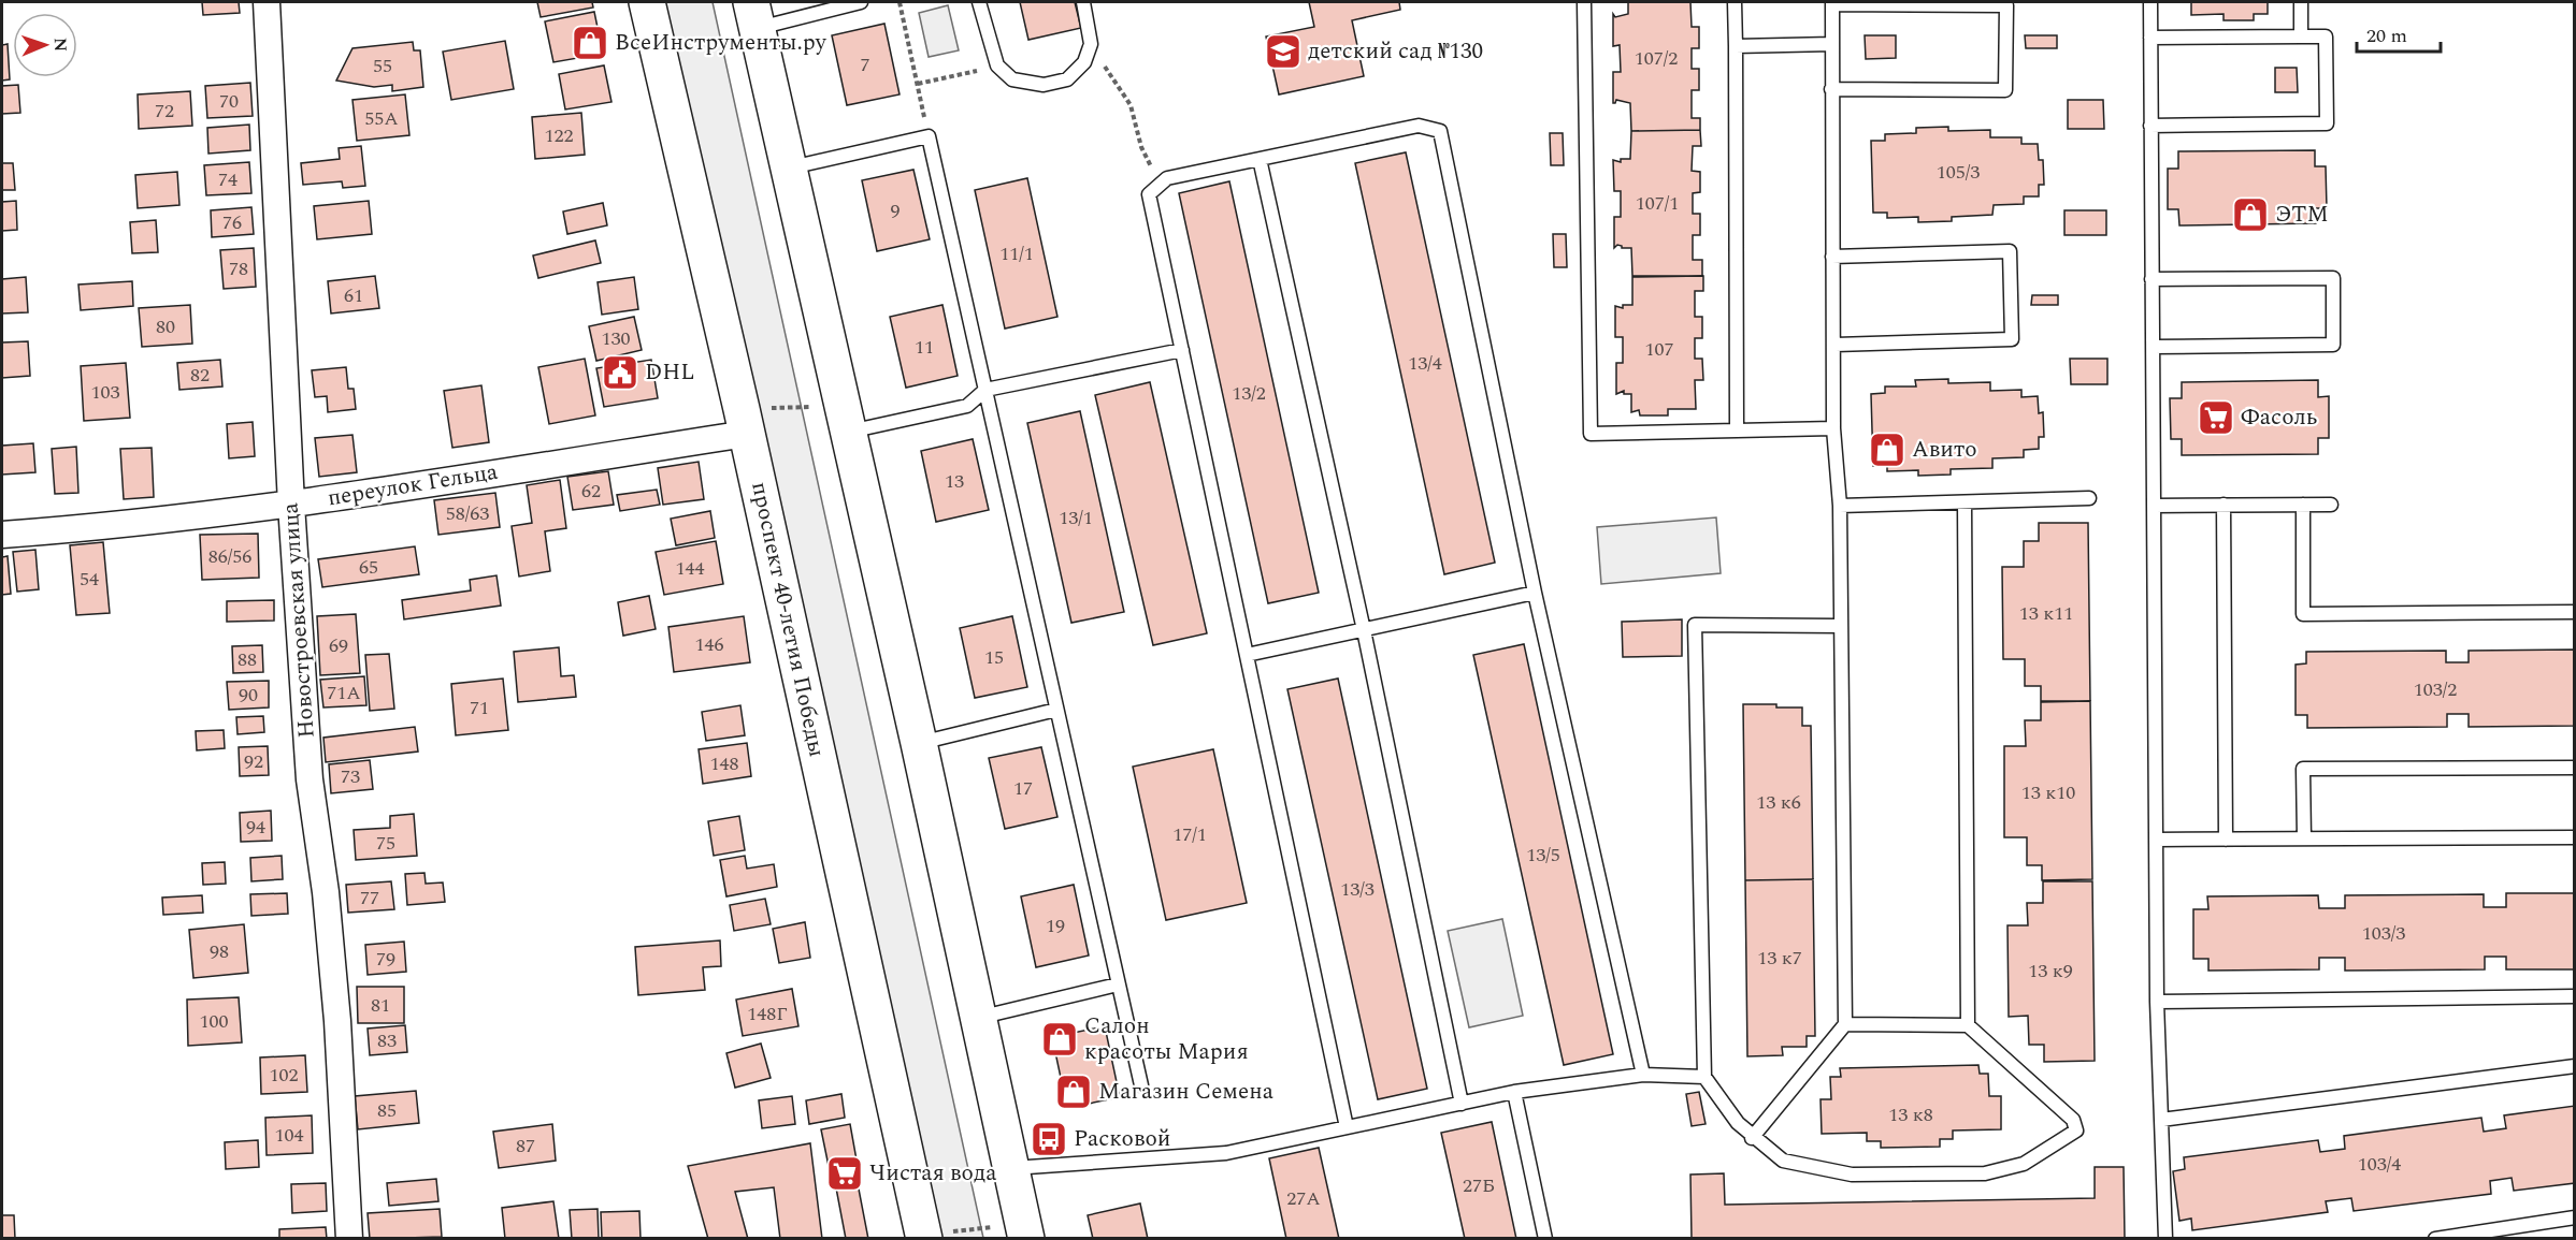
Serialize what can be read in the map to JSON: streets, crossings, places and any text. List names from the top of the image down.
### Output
{
  "streets": {
    "main road": ["проспект 40-летия Победы"],
    "street": ["переулок Гельца", "Новостроевская улица"]
  },
  "crossings": [
    ["переулок Гельца", "проспект 40-летия Победы"],
    ["переулок Гельца", "Новостроевская улица"]
  ],
  "places": {
    "shop": [
      "ВсеИнструменты.ру",
      "ЭТМ",
      "Авито",
      "Салон красоты Мария",
      "Магазин Семена"
    ],
    "school or university": ["детский сад №130"],
    "public building": ["DHL"],
    "supermarket": ["Фасоль", "Чистая вода"],
    "bus stop": ["Расковой"]
  },
  "house_numbers": [
    "107/2",
    "7",
    "55",
    "70",
    "72",
    "55А",
    "122",
    "105/3",
    "74",
    "107/1",
    "9",
    "76",
    "11/1",
    "78",
    "61",
    "80",
    "130",
    "11",
    "107",
    "13/4",
    "82",
    "103",
    "13/2",
    "13",
    "62",
    "58/63",
    "13/1",
    "86/56",
    "65",
    "144",
    "54",
    "13 к11",
    "146",
    "69",
    "15",
    "88",
    "103/2",
    "71А",
    "90",
    "71",
    "92",
    "148",
    "73",
    "17",
    "13 к10",
    "13 к6",
    "94",
    "17/1",
    "75",
    "13/5",
    "13/3",
    "77",
    "19",
    "103/3",
    "98",
    "13 к7",
    "79",
    "13 к9",
    "81",
    "148Г",
    "100",
    "83",
    "102",
    "85",
    "13 к8",
    "104",
    "87",
    "103/4",
    "27Б",
    "27А"
  ],
  "scale_bar": "20 m",
  "north": "right"
}
